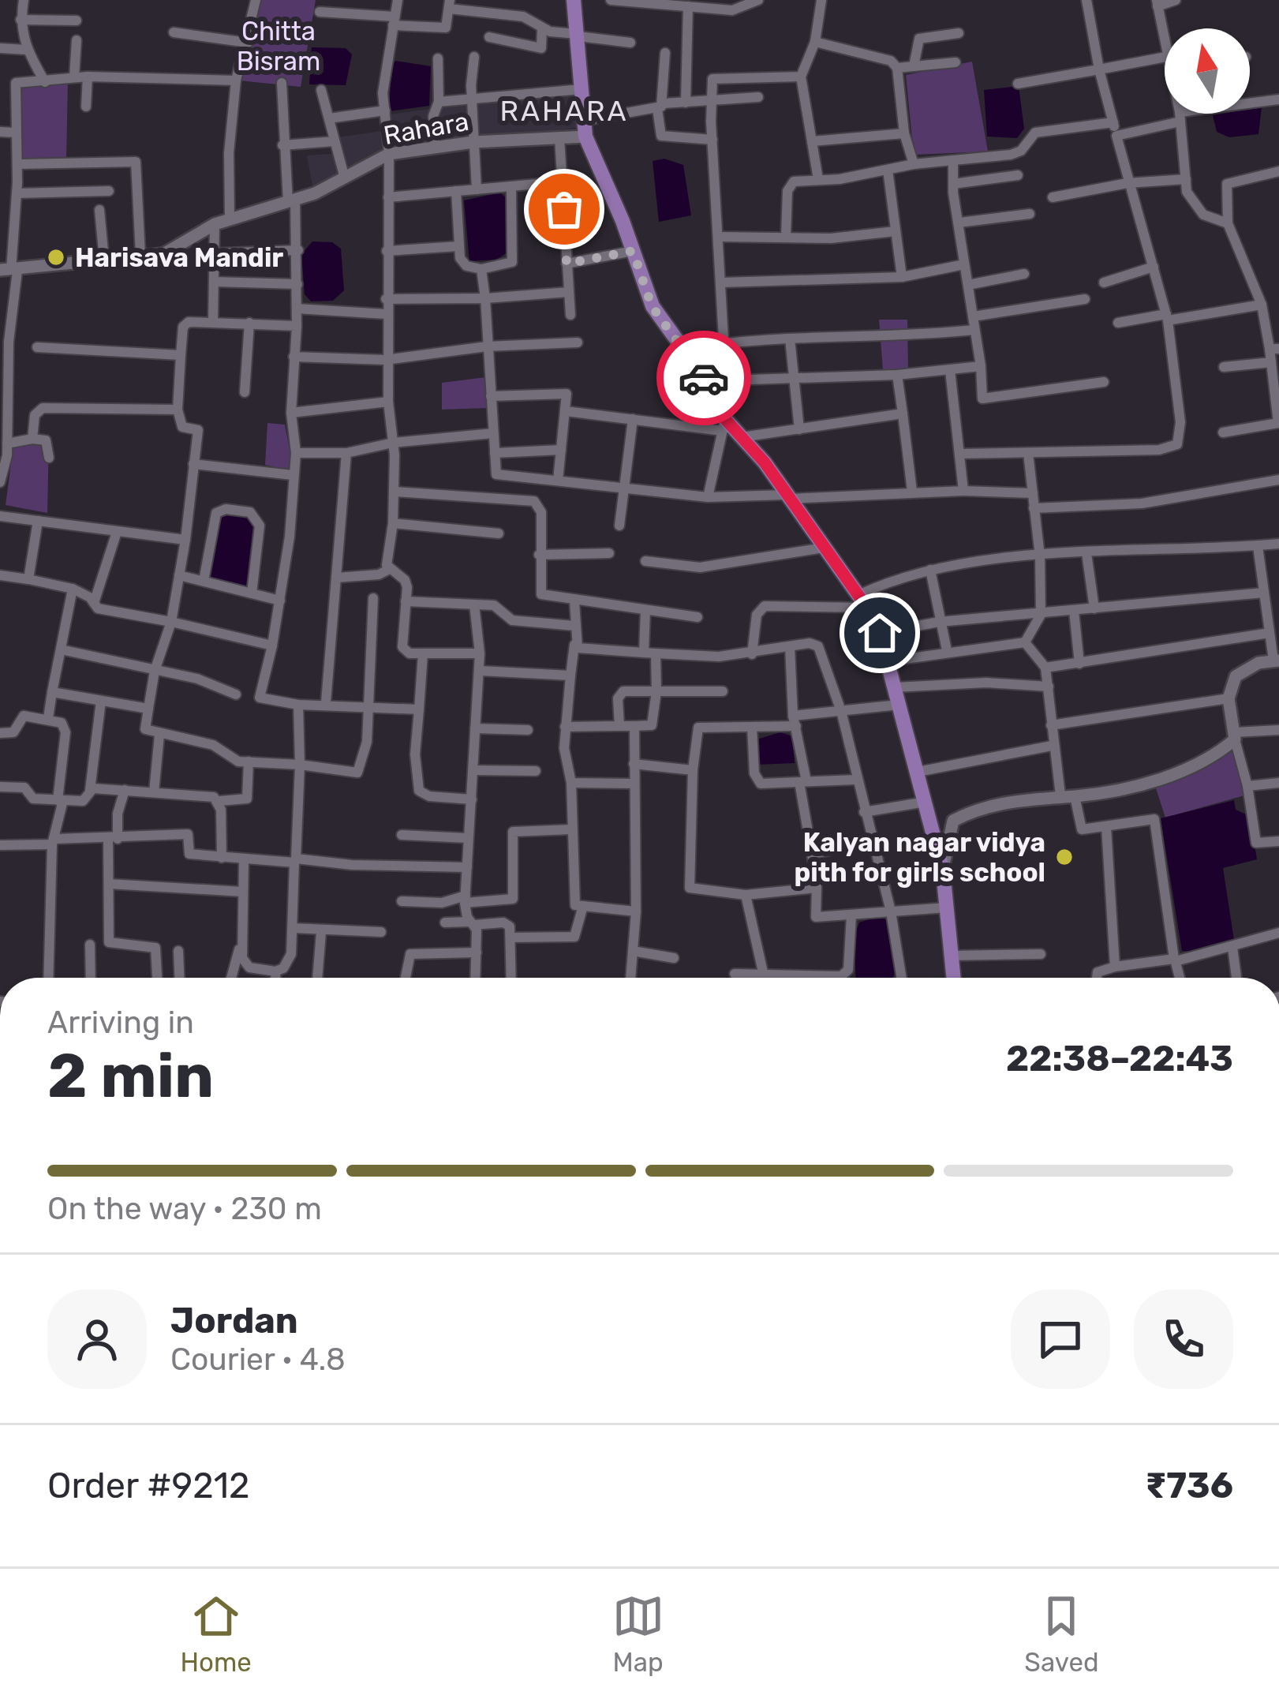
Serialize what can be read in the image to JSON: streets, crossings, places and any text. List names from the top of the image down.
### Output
{
  "streets": {
    "street": ["Rahara"]
  },
  "districts": ["RAHARA"],
  "parks": ["Chitta Bisram"],
  "places": ["Harisava Mandir", "Kalyan nagar vidya pith for girls school"],
  "north": "top",
  "page": {
    "heading": ["2 min", "Arriving in", "22:38–22:43"],
    "panel": [
      "Jordan",
      "Courier · 4.8",
      "Order #9212",
      "₹736"
    ],
    "bar": "On the way · 230 m",
    "tabs": ["Home", "Map", "Saved"]
  }
}
